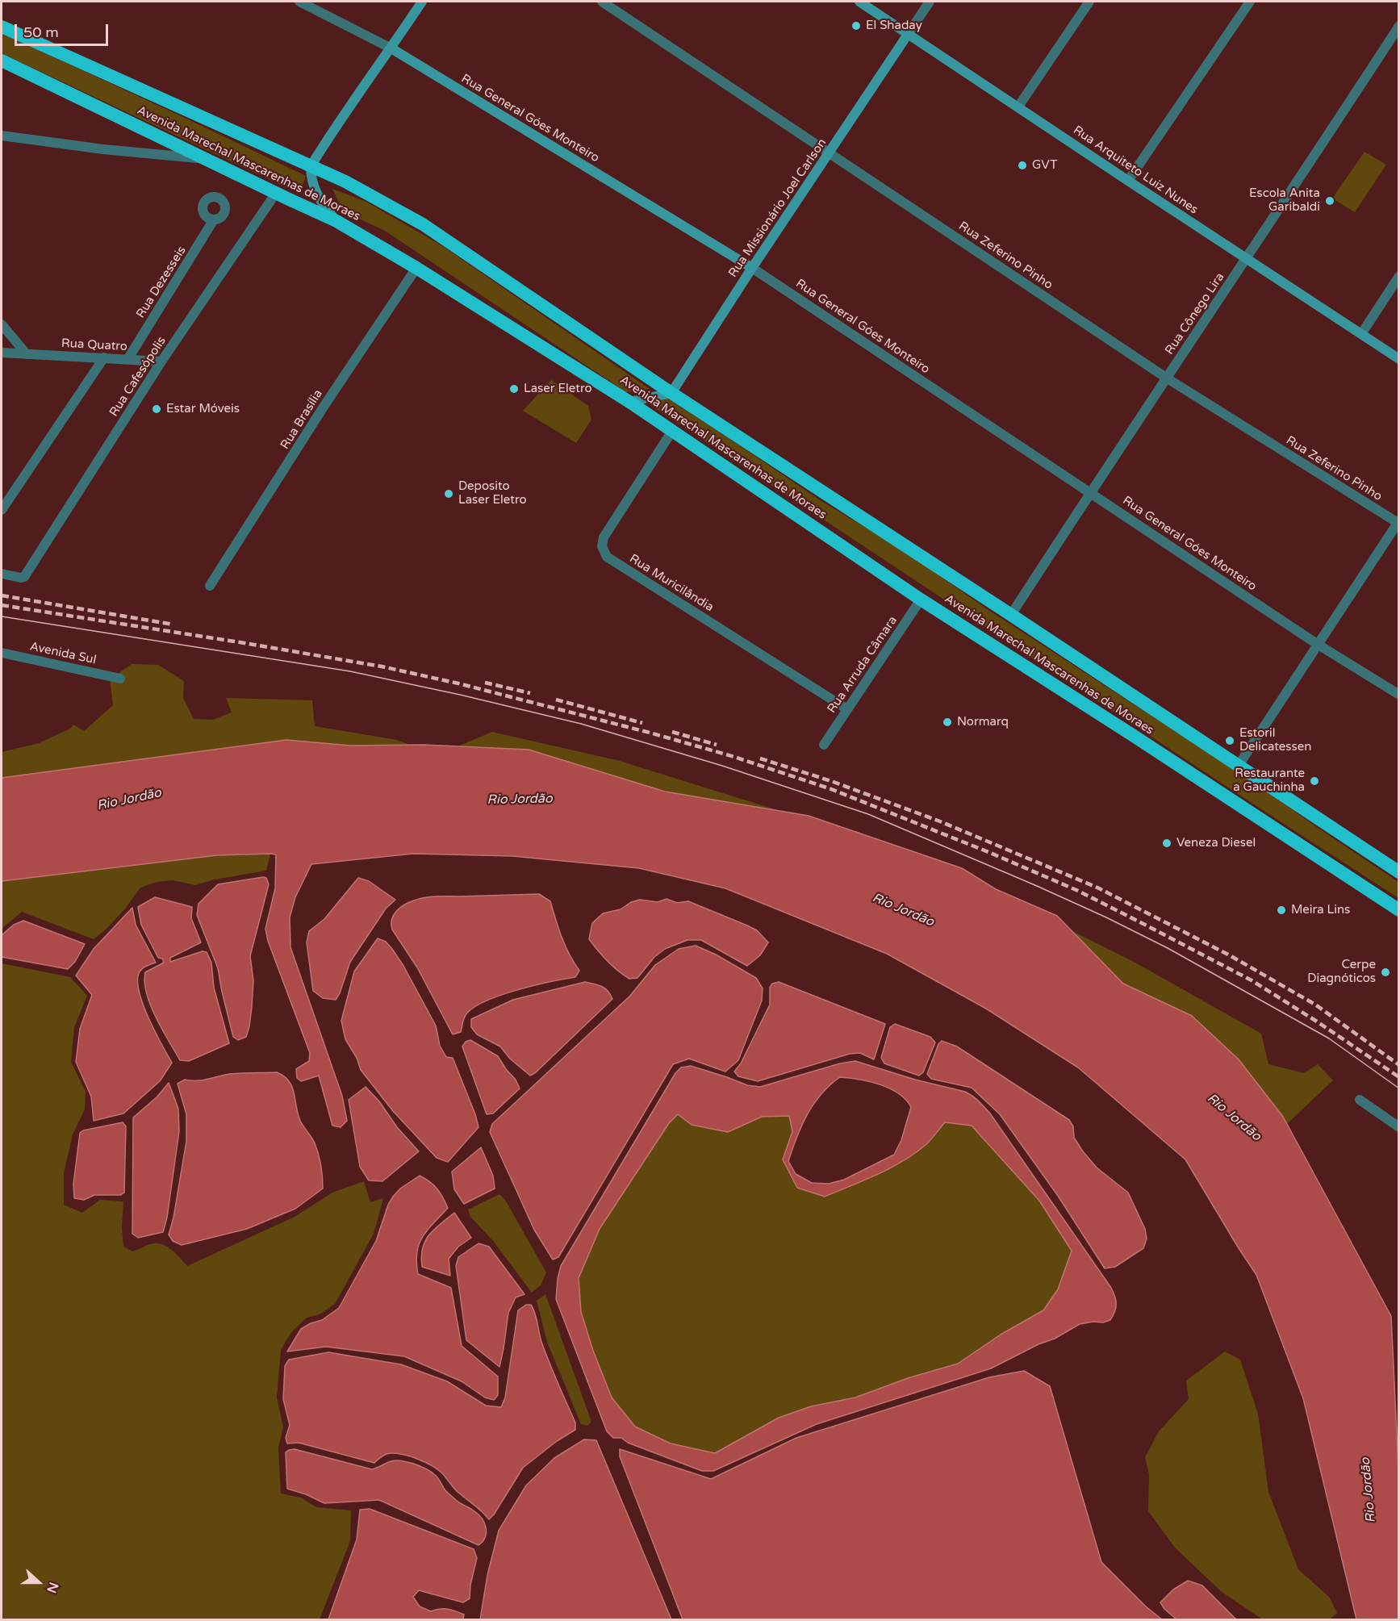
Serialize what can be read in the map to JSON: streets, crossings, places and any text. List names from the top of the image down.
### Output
{
  "streets": {
    "highway": ["Avenida Marechal Mascarenhas de Moraes"],
    "main road": ["Rua General Góes Monteiro", "Rua Arquiteto Luiz Nunes", "Rua Missionário Joel Carlson"],
    "street": [
      "Rua Zeferino Pinho",
      "Rua Dezesseis",
      "Rua Cônego Lira",
      "Rua Quatro",
      "Rua Cafesópolis",
      "Rua Brasília",
      "Rua Muricilândia",
      "Avenida Sul",
      "Rua Arruda Câmara"
    ]
  },
  "crossings": [
    ["Rua General Góes Monteiro", "Rua Missionário Joel Carlson"],
    ["Rua General Góes Monteiro", "Rua Cônego Lira"],
    ["Avenida Marechal Mascarenhas de Moraes", "Rua Missionário Joel Carlson"],
    ["Avenida Marechal Mascarenhas de Moraes", "Rua Cônego Lira"],
    ["Avenida Marechal Mascarenhas de Moraes", "Rua Cafesópolis"],
    ["Avenida Marechal Mascarenhas de Moraes", "Rua Brasília"],
    ["Avenida Marechal Mascarenhas de Moraes", "Rua Muricilândia"],
    ["Avenida Marechal Mascarenhas de Moraes", "Rua Arruda Câmara"],
    ["Rua Arquiteto Luiz Nunes", "Rua Missionário Joel Carlson"],
    ["Rua Arquiteto Luiz Nunes", "Rua Cônego Lira"],
    ["Rua Missionário Joel Carlson", "Rua Zeferino Pinho"],
    ["Rua Zeferino Pinho", "Rua Cônego Lira"],
    ["Rua Dezesseis", "Rua Quatro"],
    ["Rua Quatro", "Rua Cafesópolis"],
    ["Rua Muricilândia", "Rua Arruda Câmara"]
  ],
  "water": ["Rio Jordão"],
  "places": [
    "El Shaday",
    "GVT",
    "Escola Anita Garibaldi",
    "Laser Eletro",
    "Estar Móveis",
    "Deposito Laser Eletro",
    "Normarq",
    "Estoril Delicatessen",
    "Restaurante a Gauchinha",
    "Veneza Diesel",
    "Meira Lins",
    "Cerpe Diagnóticos"
  ],
  "scale_bar": "50 m",
  "north": "right"
}
